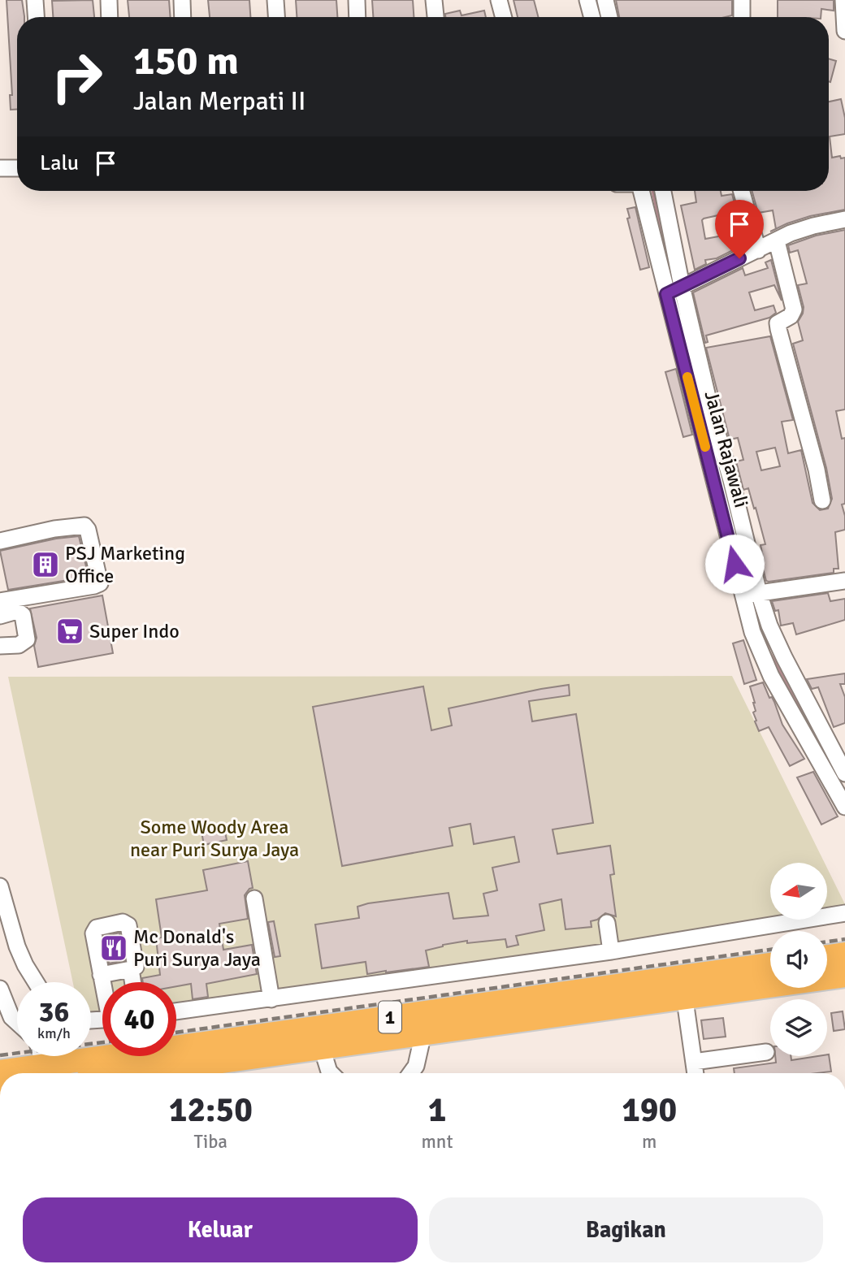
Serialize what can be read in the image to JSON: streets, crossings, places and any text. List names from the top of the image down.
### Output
{
  "streets": {
    "highway": ["1"],
    "street": ["Jalan Rajawali"]
  },
  "parks": ["Some Woody Area near Puri Surya Jaya"],
  "places": {
    "building": ["PSJ Marketing Office"],
    "supermarket": ["Super Indo"],
    "restaurant": ["Mc Donald's Puri Surya Jaya"]
  },
  "north": "left",
  "page": {
    "turn": ["150 m", "Jalan Merpati II"],
    "then": "Lalu",
    "speed": "36 km/h",
    "limit": "40",
    "eta": [
      "12:50",
      "Tiba",
      "1",
      "mnt",
      "190",
      "m"
    ],
    "buttons": ["Keluar", "Bagikan"]
  }
}
